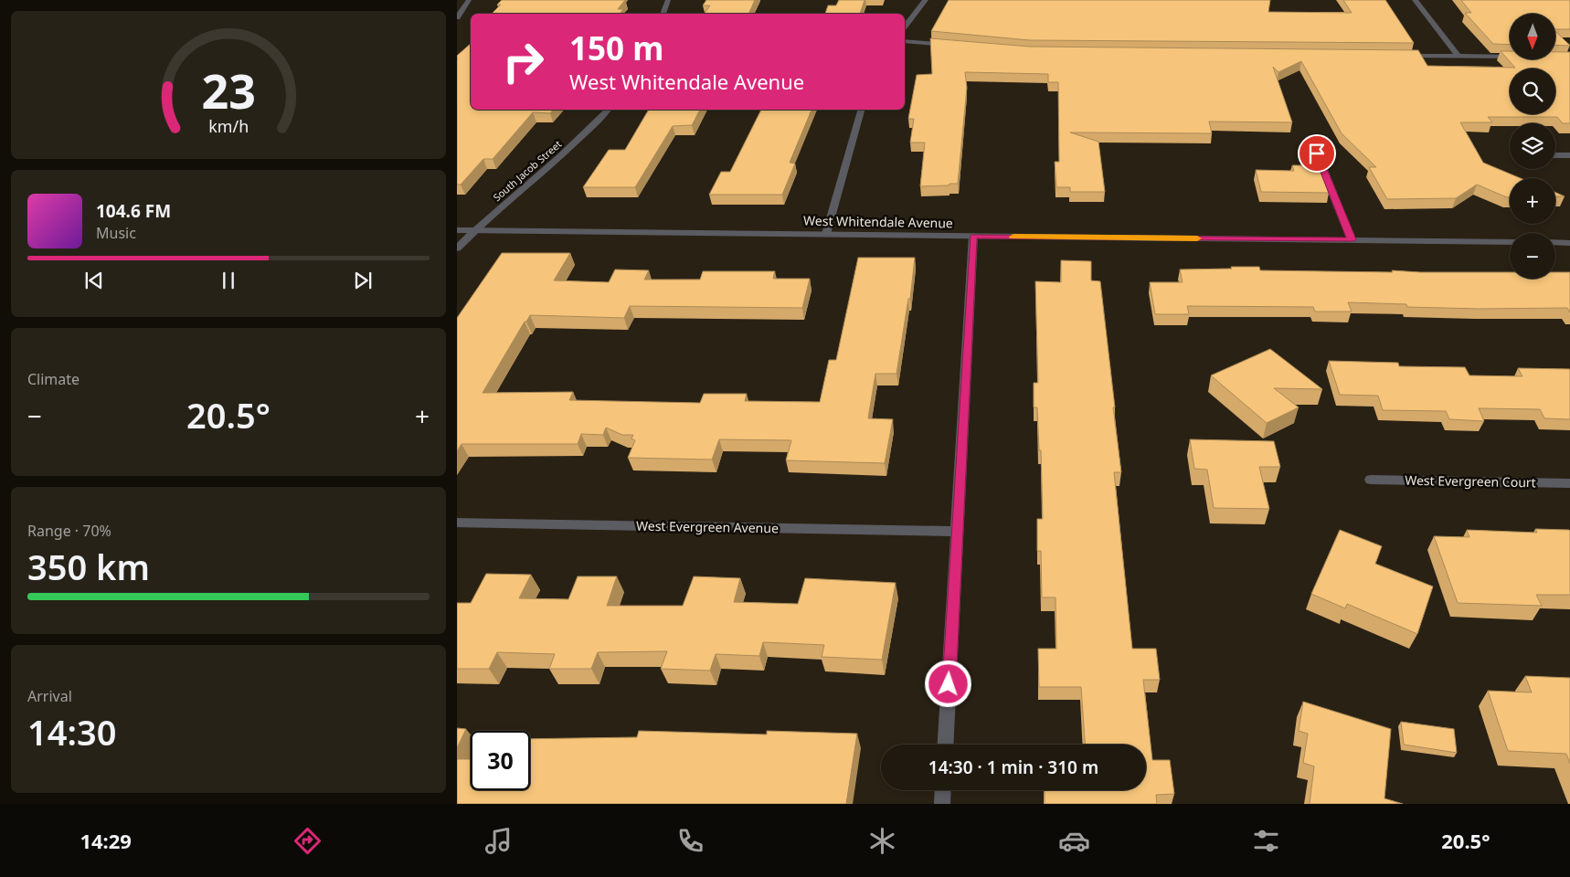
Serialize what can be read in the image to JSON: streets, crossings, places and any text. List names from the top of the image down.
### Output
{
  "streets": {
    "street": [
      "South Jacob Street",
      "West Whitendale Avenue",
      "West Evergreen Court",
      "West Evergreen Avenue"
    ]
  },
  "crossings": [
    ["South Jacob Street", "West Whitendale Avenue"]
  ],
  "north": "bottom",
  "page": {
    "map_buttons": ["+", "−"],
    "turn": ["150 m", "West Whitendale Avenue"],
    "song": ["104.6 FM", "Music"],
    "tile": [
      "Climate",
      ["Range · 70%", "350 km"],
      ["Arrival", "14:30"]
    ],
    "heat": ["−", "20.5°", "+"],
    "limit": "30",
    "trip": "14:30 · 1 min · 310 m",
    "tabs": ["14:29", "20.5°"],
    "gauge": ["23", "km/h"]
  }
}
